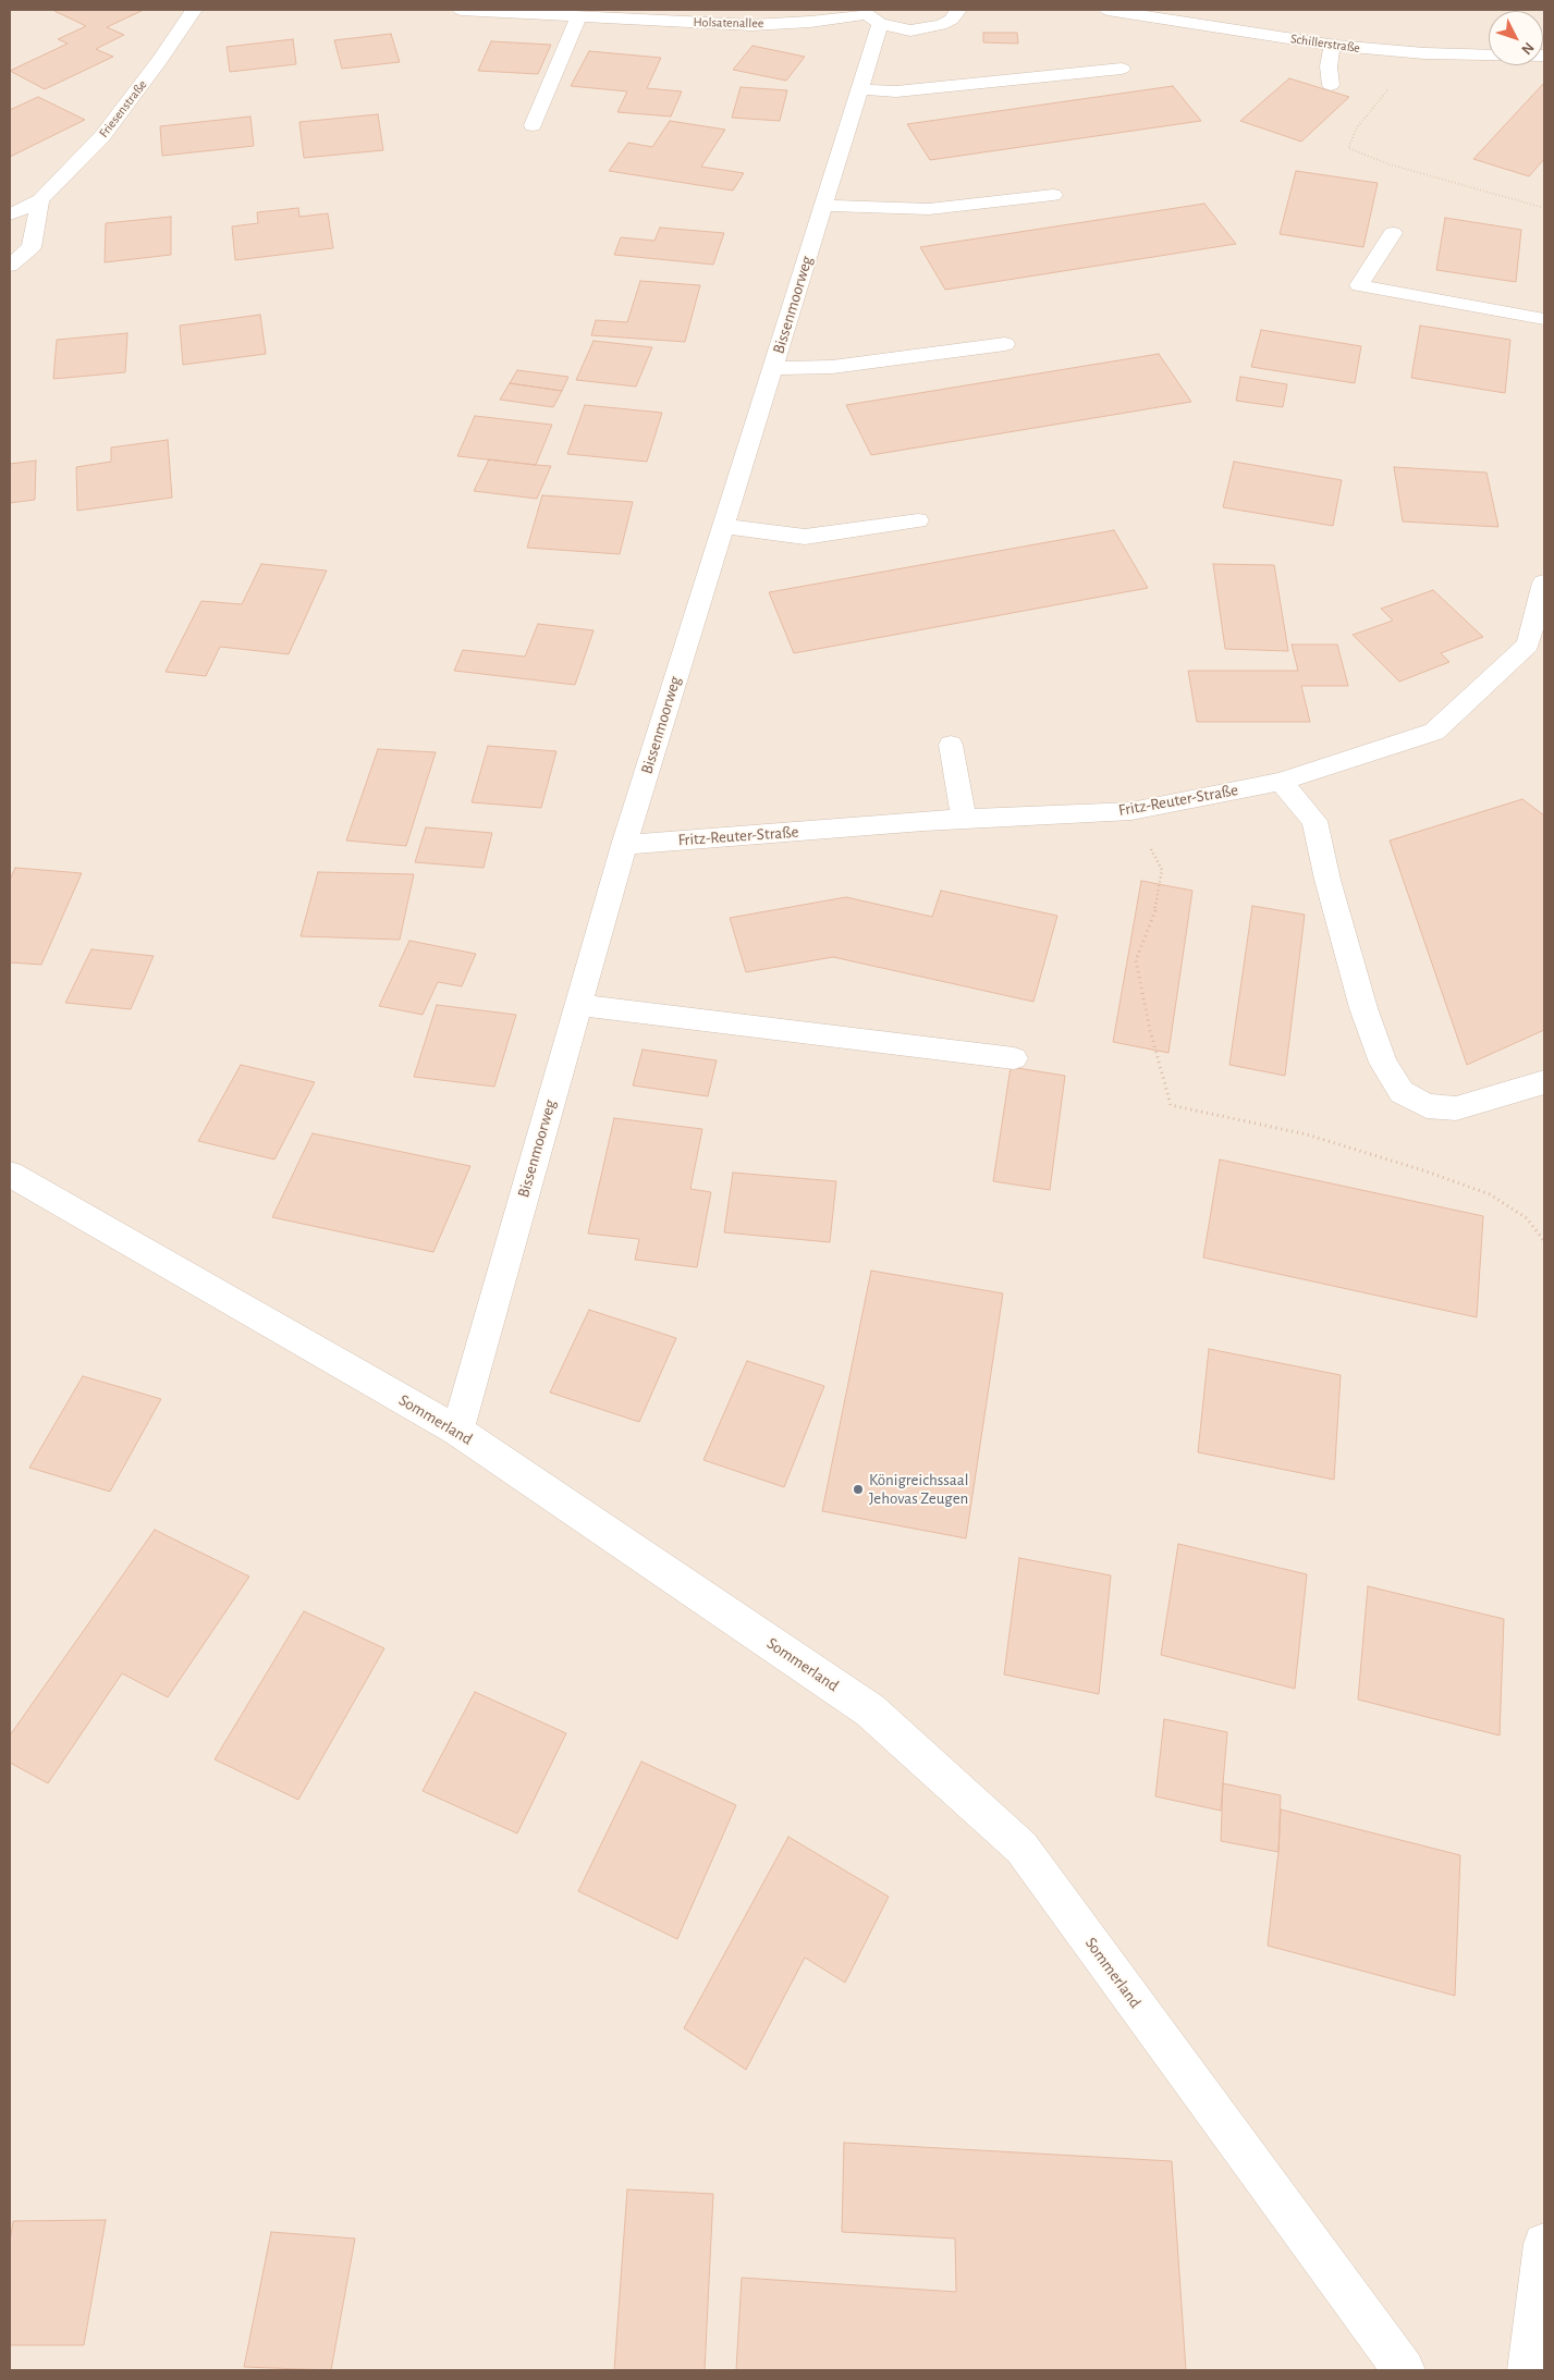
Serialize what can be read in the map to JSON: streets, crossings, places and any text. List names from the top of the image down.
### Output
{
  "streets": {
    "street": [
      "Holsatenallee",
      "Schillerstraße",
      "Friesenstraße",
      "Bissenmoorweg",
      "Fritz-Reuter-Straße",
      "Sommerland"
    ]
  },
  "crossings": [
    ["Holsatenallee", "Bissenmoorweg"],
    ["Bissenmoorweg", "Fritz-Reuter-Straße"],
    ["Bissenmoorweg", "Sommerland"]
  ],
  "places": ["Königreichssaal Jehovas Zeugen"],
  "north": "bottom right"
}
